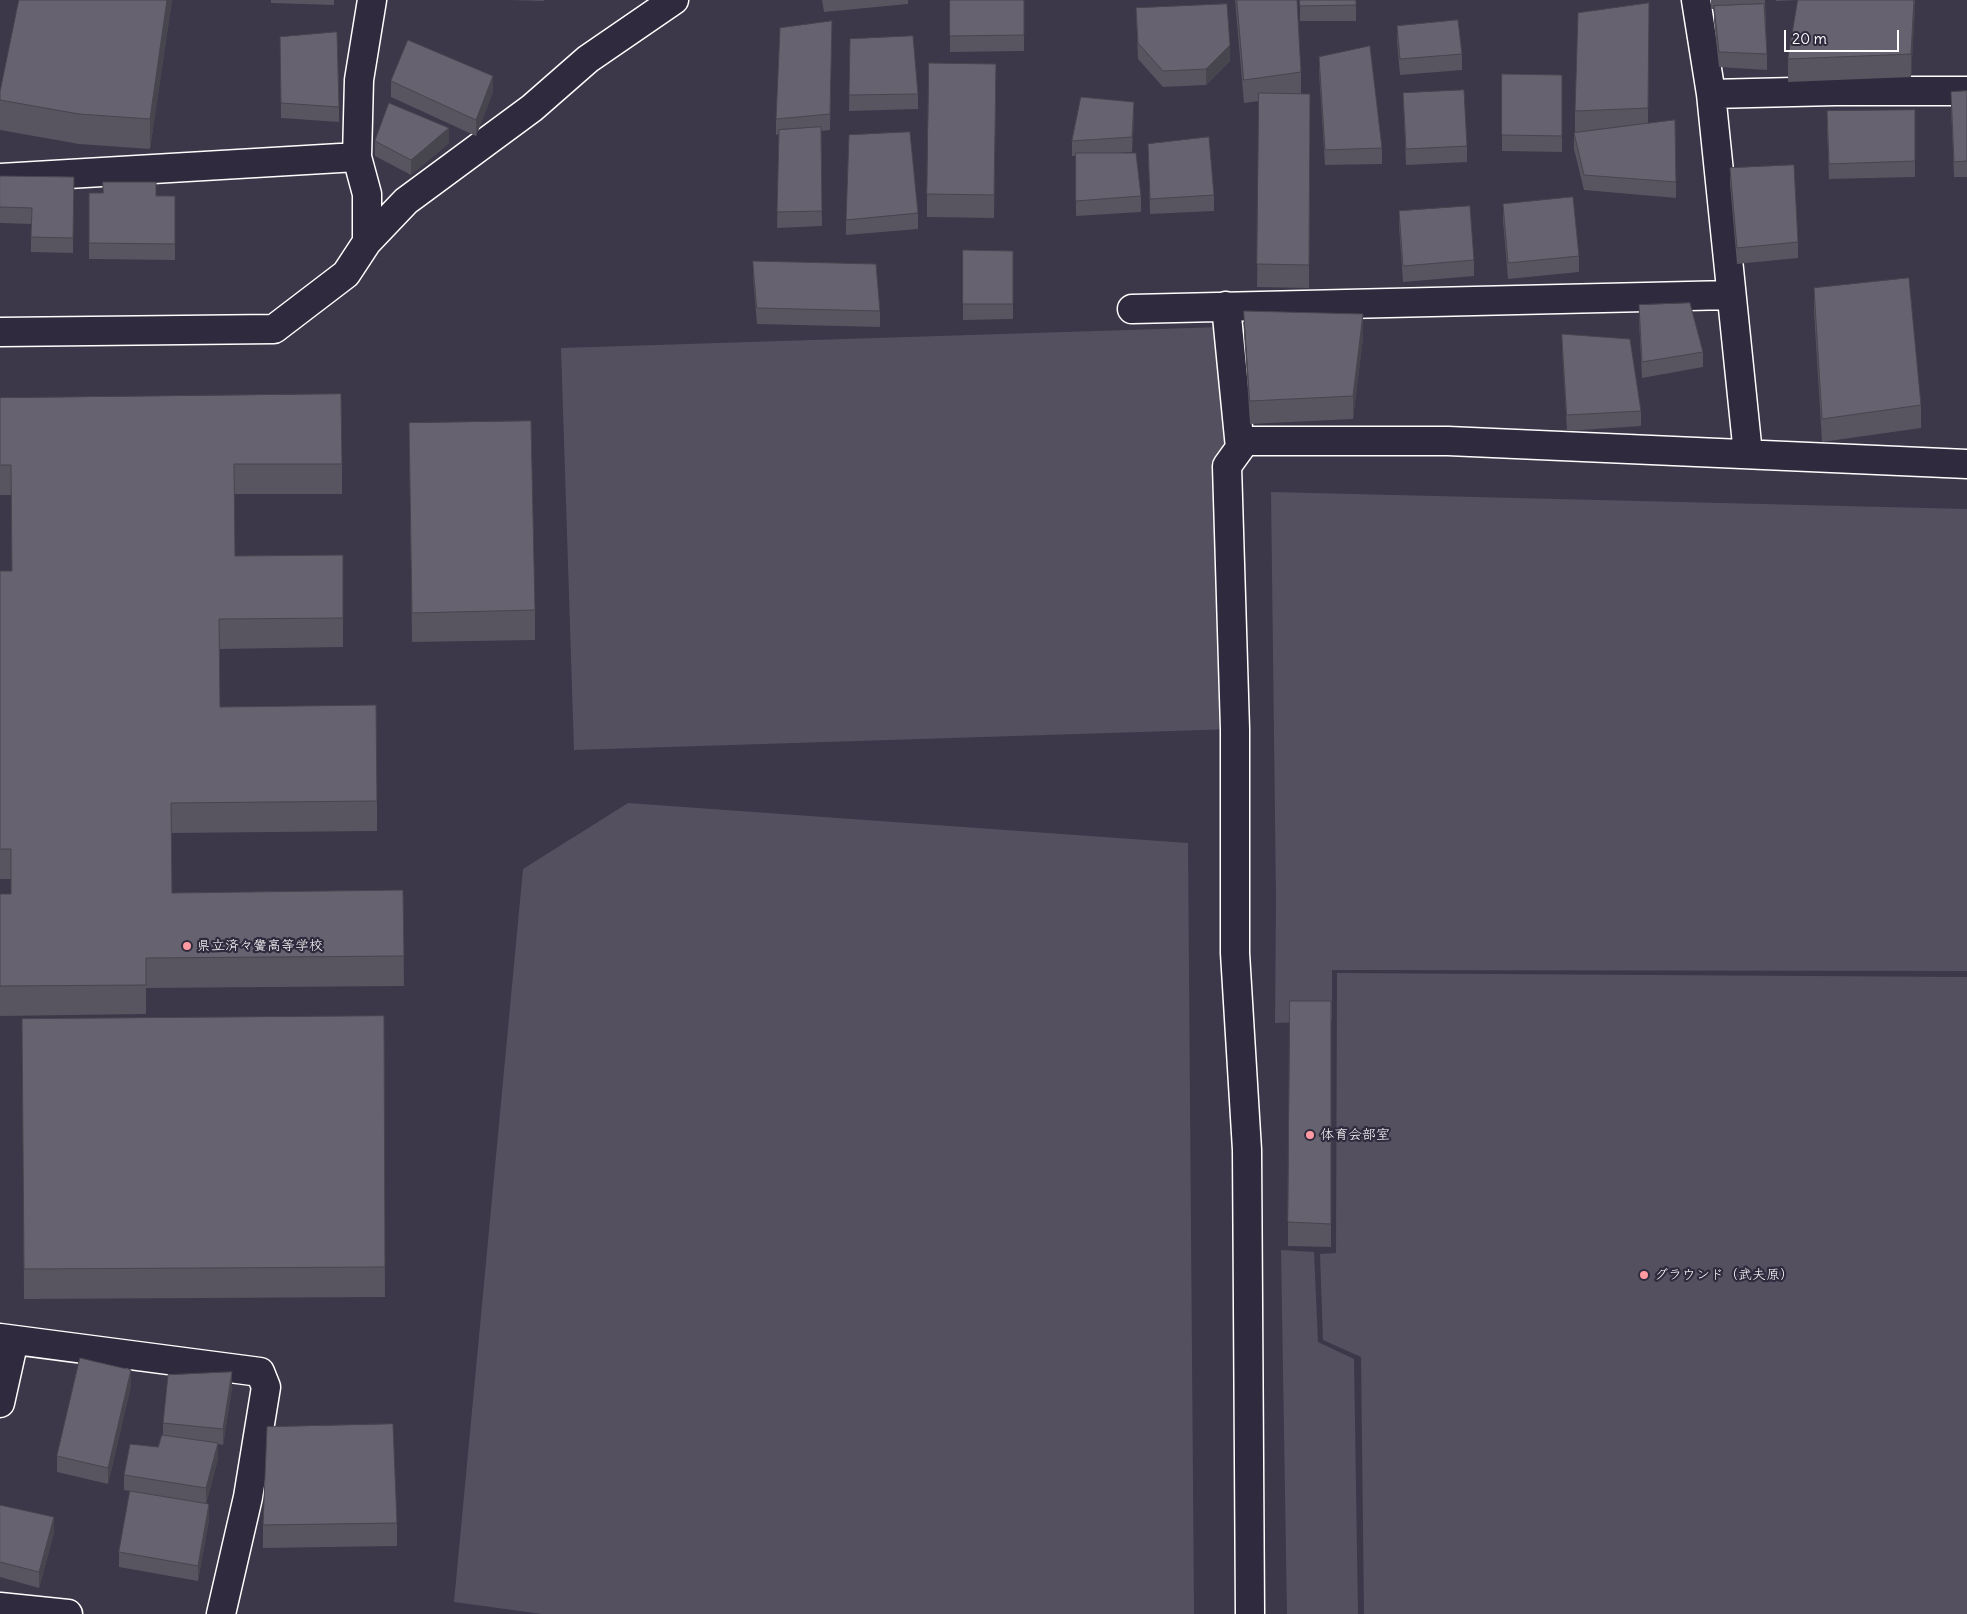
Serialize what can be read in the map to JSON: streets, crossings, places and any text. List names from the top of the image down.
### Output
{
  "places": ["県立済々黌高等学校", "体育会部室", "グラウンド（武夫原）"],
  "scale_bar": "20 m"
}
